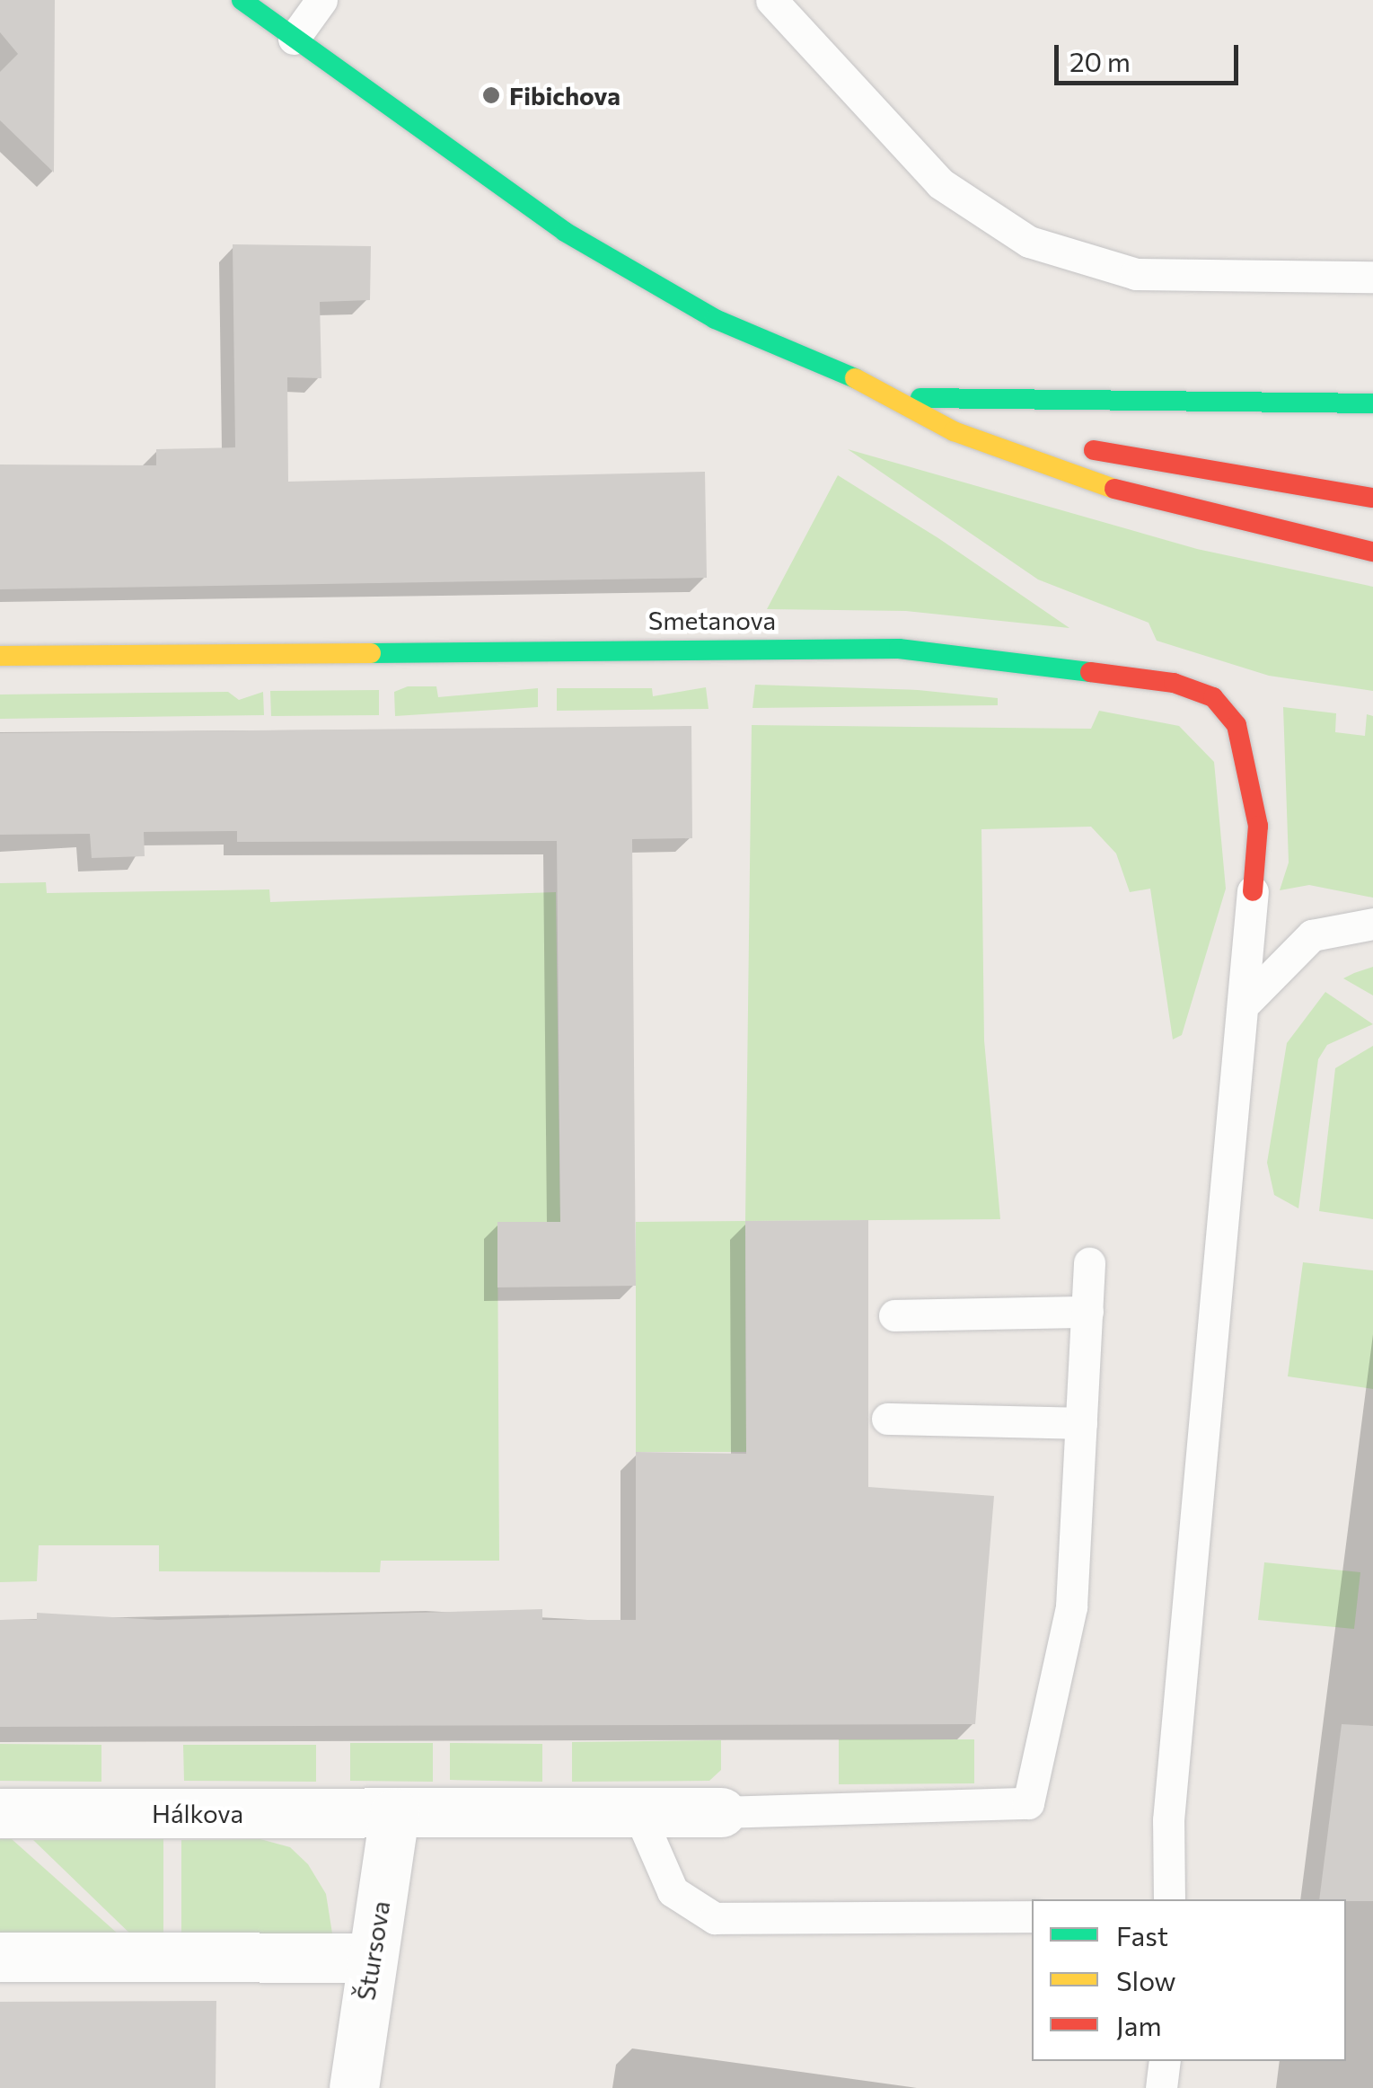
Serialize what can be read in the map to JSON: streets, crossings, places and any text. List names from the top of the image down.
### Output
{
  "streets": {
    "street": ["Smetanova", "Hálkova", "Štursova"]
  },
  "crossings": [
    ["Hálkova", "Štursova"]
  ],
  "places": ["Fibichova"],
  "legend": ["Fast", "Slow", "Jam"],
  "scale_bar": "20 m"
}
